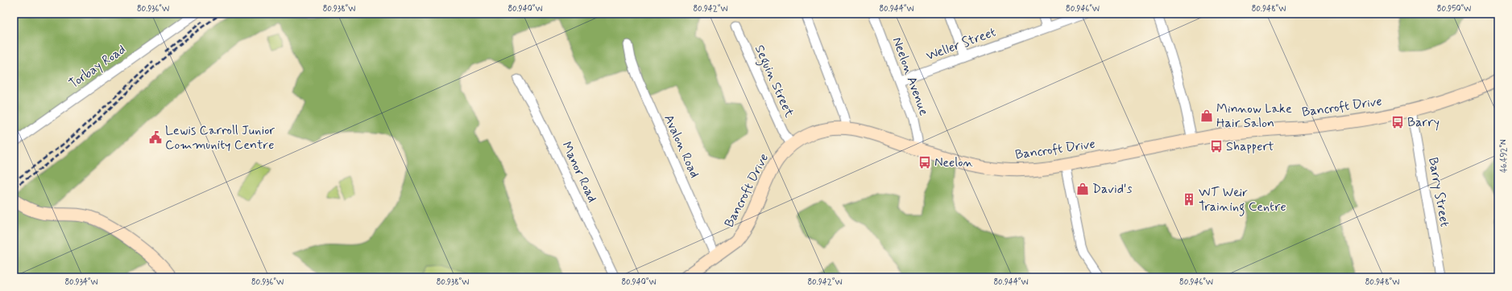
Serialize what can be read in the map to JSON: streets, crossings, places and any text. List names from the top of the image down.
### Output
{
  "streets": {
    "main road": ["Bancroft Drive"],
    "street": [
      "Weller Street",
      "Torbay Road",
      "Neelon Avenue",
      "Seguin Street",
      "Avalon Road",
      "Manor Road",
      "Barry Street"
    ]
  },
  "crossings": [
    ["Weller Street", "Neelon Avenue"],
    ["Neelon Avenue", "Bancroft Drive"],
    ["Seguin Street", "Bancroft Drive"],
    ["Bancroft Drive", "Avalon Road"],
    ["Bancroft Drive", "Barry Street"]
  ],
  "places": {
    "shop": ["Minnow Lake Hair Salon", "David's"],
    "bus stop": ["Barry", "Shappert", "Neelon"],
    "public building": ["Lewis Carroll Junior Community Centre"],
    "building": ["WT Weir Training Centre"]
  },
  "coordinates": [
    "80.936°W",
    "80.938°W",
    "80.940°W",
    "80.942°W",
    "80.944°W",
    "80.946°W",
    "80.948°W",
    "80.950°W",
    "46.492°N",
    "80.934°W"
  ]
}
